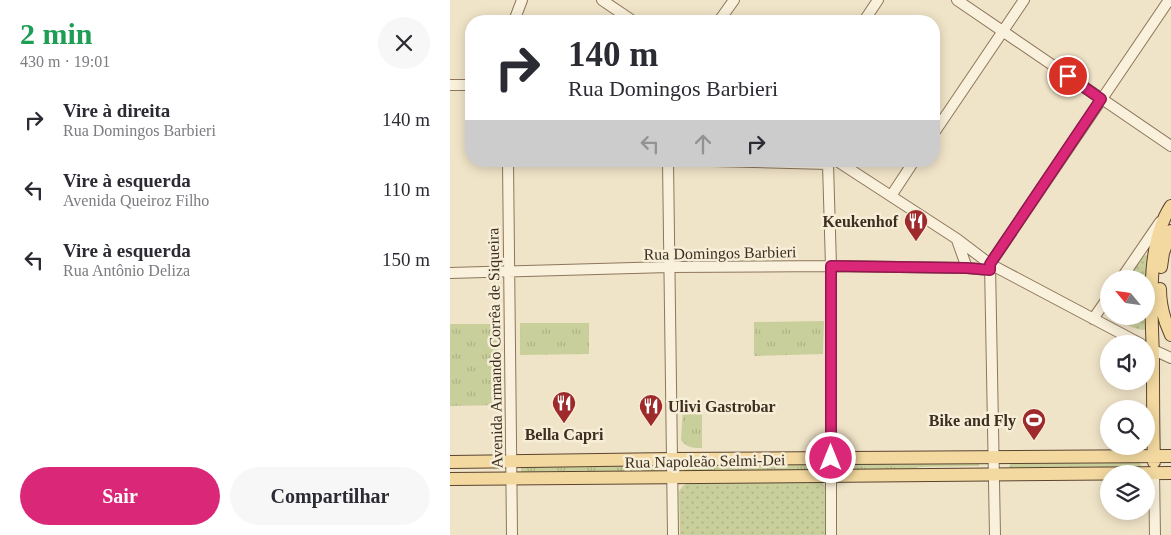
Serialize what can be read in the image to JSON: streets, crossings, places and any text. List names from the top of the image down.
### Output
{
  "streets": {
    "main road": ["Rua Napoleão Selmi-Dei"],
    "street": ["Rua Domingos Barbieri", "Avenida Armando Corrêa de Siqueira"]
  },
  "crossings": [
    ["Rua Domingos Barbieri", "Avenida Armando Corrêa de Siqueira"],
    ["Avenida Armando Corrêa de Siqueira", "Rua Napoleão Selmi-Dei"]
  ],
  "places": {
    "restaurant": ["Keukenhof", "Bella Capri", "Ulivi Gastrobar"],
    "sports": ["Bike and Fly"]
  },
  "north": "top left",
  "page": {
    "heading": ["2 min", "430 m · 19:01"],
    "turn": ["140 m", "Rua Domingos Barbieri"],
    "list": [
      {
        "name": "Vire à direita",
        "note": "Rua Domingos Barbieri",
        "value": "140 m"
      },
      {
        "name": "Vire à esquerda",
        "note": "Avenida Queiroz Filho",
        "value": "110 m"
      },
      {
        "name": "Vire à esquerda",
        "note": "Rua Antônio Deliza",
        "value": "150 m"
      }
    ],
    "buttons": ["Sair", "Compartilhar"]
  }
}
